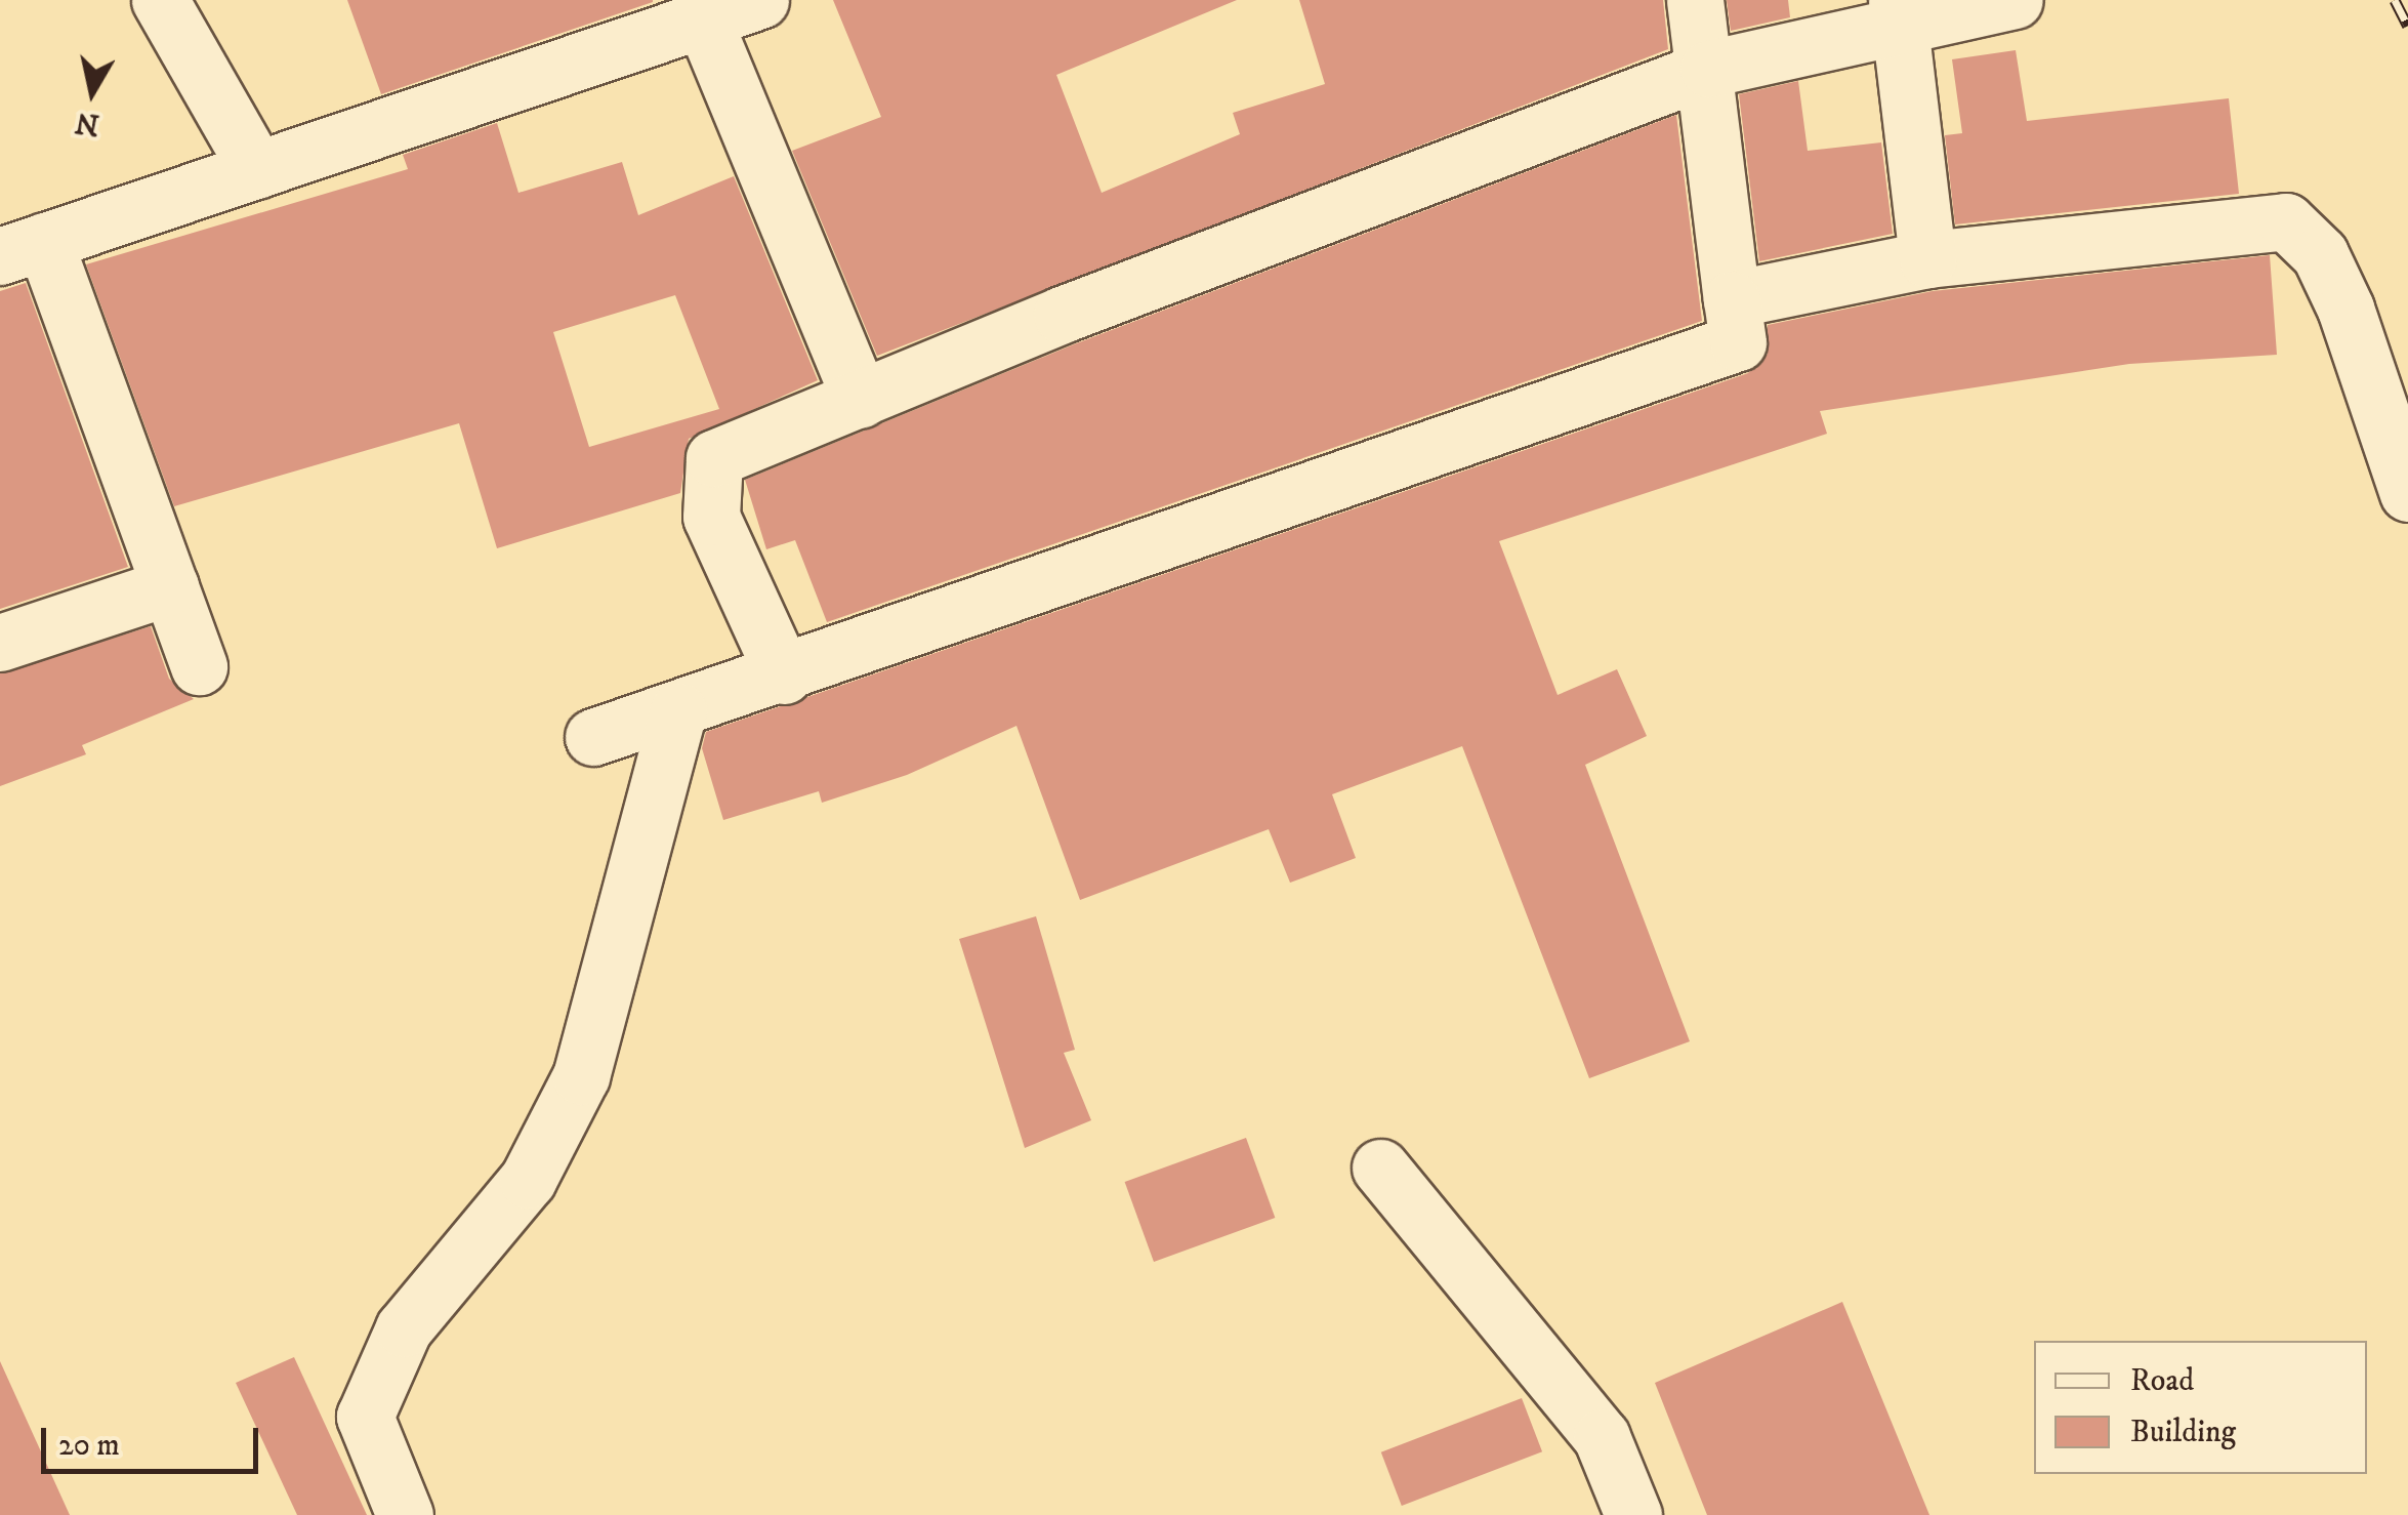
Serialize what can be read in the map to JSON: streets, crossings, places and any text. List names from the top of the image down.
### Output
{
  "legend": ["Road", "Building"],
  "scale_bar": "20 m",
  "north": "bottom"
}
